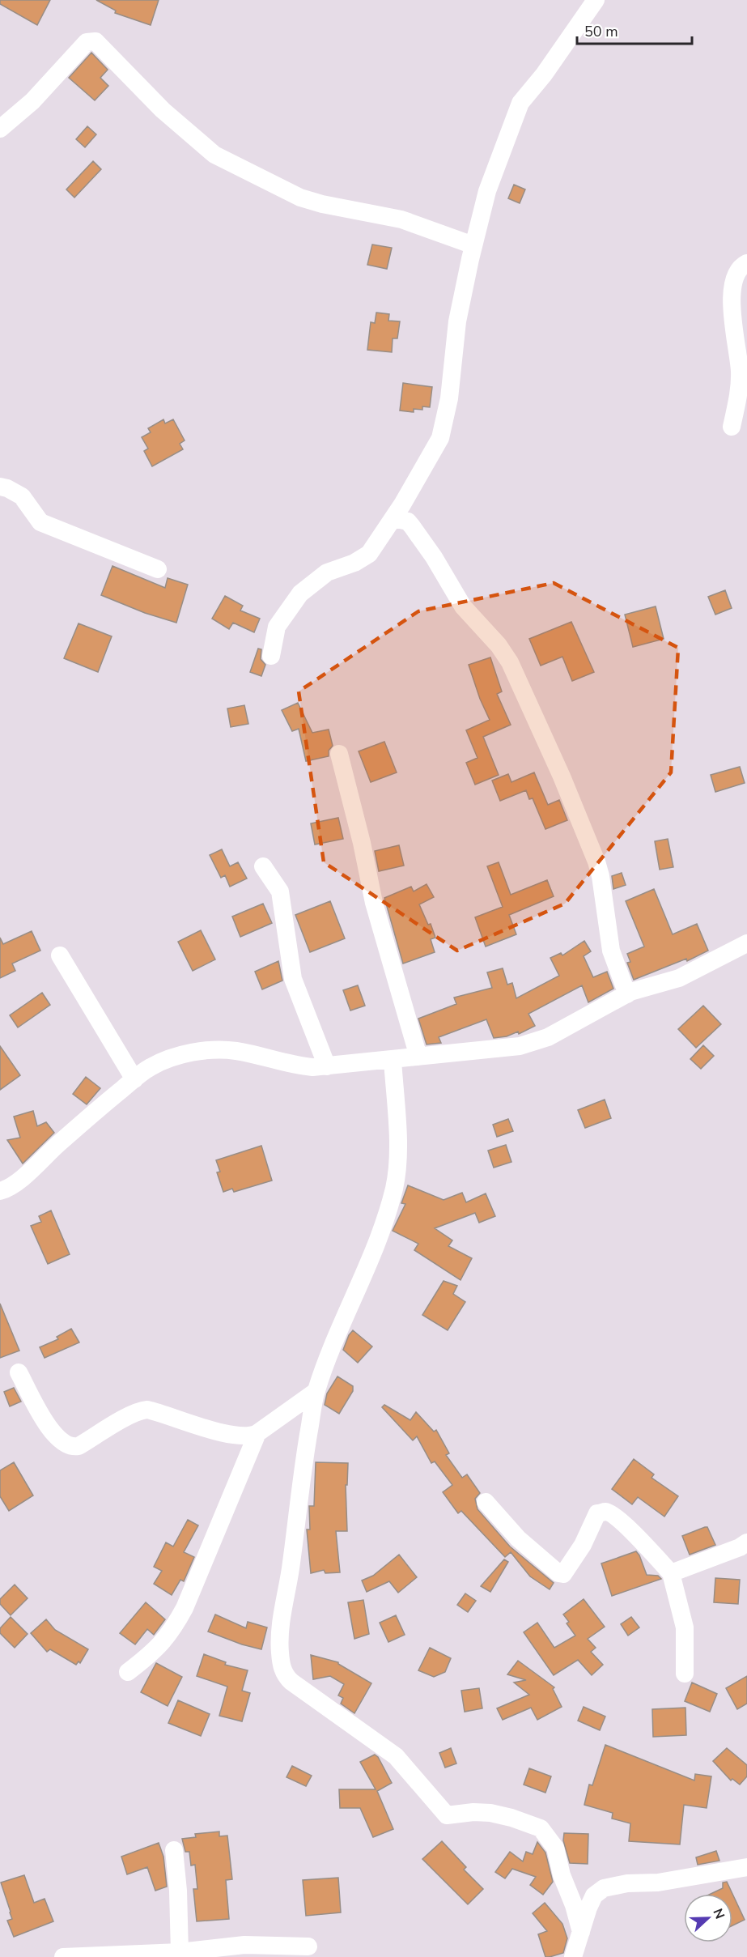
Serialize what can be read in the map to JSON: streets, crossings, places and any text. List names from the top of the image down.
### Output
{
  "scale_bar": "50 m",
  "north": "right"
}
